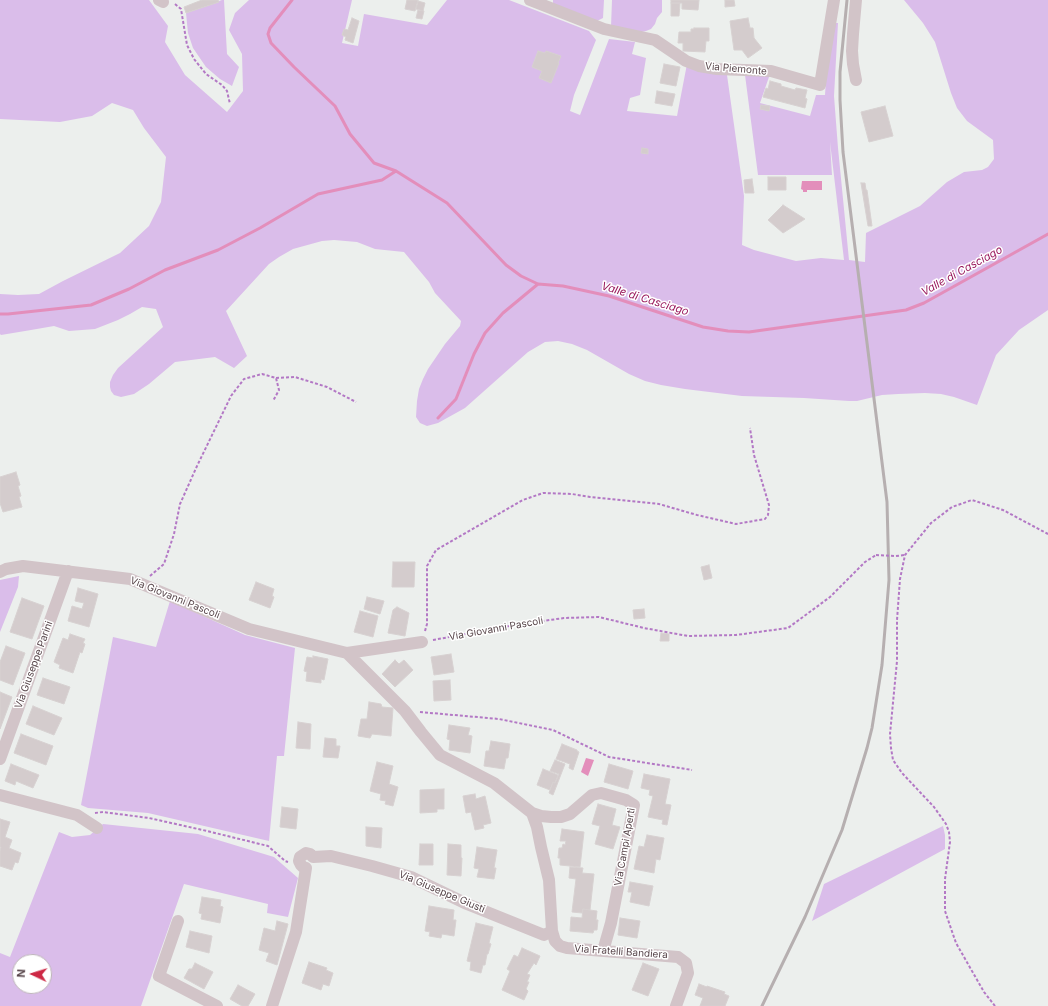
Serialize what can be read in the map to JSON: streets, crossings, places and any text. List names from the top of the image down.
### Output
{
  "streets": {
    "street": [
      "Via Piemonte",
      "Via Giovanni Pascoli",
      "Via Giuseppe Parini",
      "Via Campi Aperti",
      "Via Giuseppe Giusti",
      "Via Fratelli Bandiera"
    ]
  },
  "crossings": [
    ["Via Giovanni Pascoli", "Via Giuseppe Parini"],
    ["Via Campi Aperti", "Via Fratelli Bandiera"],
    ["Via Giuseppe Giusti", "Via Fratelli Bandiera"]
  ],
  "water": ["Valle di Casciago"],
  "north": "left"
}
